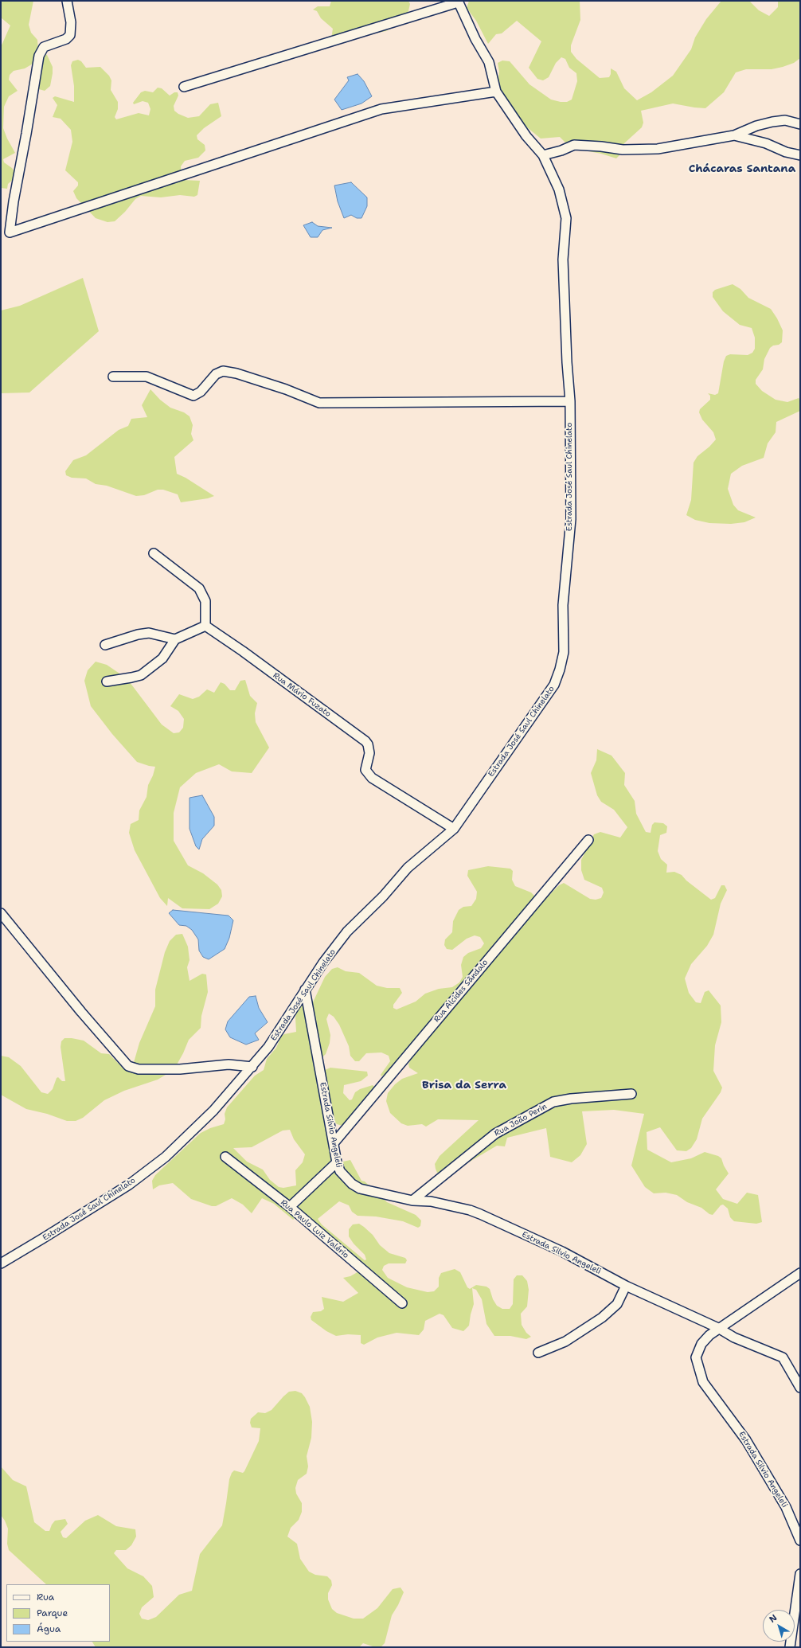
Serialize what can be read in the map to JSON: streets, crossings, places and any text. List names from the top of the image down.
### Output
{
  "streets": {
    "street": [
      "Estrada José Saul Chinelato",
      "Rua Mário Fuzato",
      "Rua Alcides Sândalo",
      "Rua João Perin",
      "Estrada Silvio Angeleli",
      "Rua Paulo Luiz Valério"
    ]
  },
  "crossings": [
    ["Estrada José Saul Chinelato", "Rua Mário Fuzato"],
    ["Estrada José Saul Chinelato", "Estrada Silvio Angeleli"],
    ["Rua Alcides Sândalo", "Estrada Silvio Angeleli"],
    ["Rua João Perin", "Estrada Silvio Angeleli"]
  ],
  "districts": ["Chácaras Santana", "Brisa da Serra"],
  "legend": ["Rua", "Parque", "Água"],
  "north": "top left"
}
